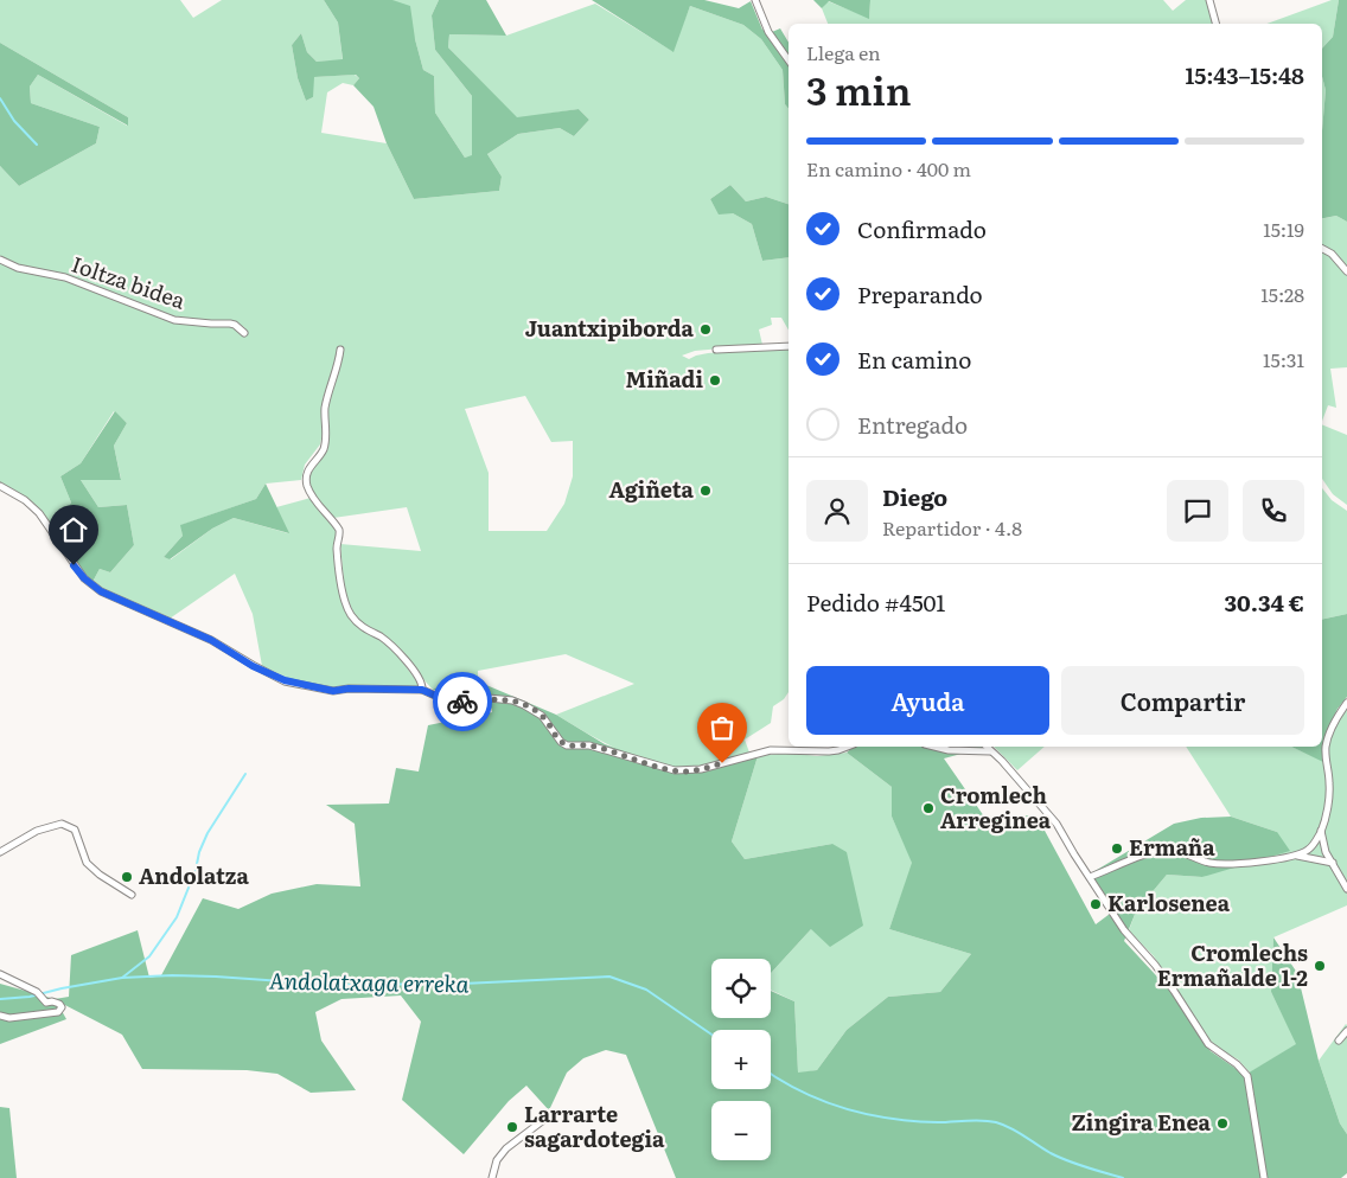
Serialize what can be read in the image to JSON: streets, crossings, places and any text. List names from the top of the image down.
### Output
{
  "streets": {
    "street": ["Ioltza bidea"]
  },
  "water": ["Andolatxaga erreka"],
  "places": [
    "Juantxipiborda",
    "Miñadi",
    "Agiñeta",
    "Cromlech Arreginea",
    "Ermaña",
    "Andolatza",
    "Karlosenea",
    "Cromlechs Ermañalde 1-2",
    "Zingira Enea",
    "Larrarte sagardotegia"
  ],
  "page": {
    "heading": ["3 min", "Llega en", "15:43–15:48"],
    "panel": [
      "Diego",
      "Repartidor · 4.8",
      "Pedido #4501",
      "30.34 €"
    ],
    "bar": "En camino · 400 m",
    "list": [
      ["Confirmado", "15:19"],
      ["Preparando", "15:28"],
      ["En camino", "15:31"],
      "Entregado"
    ],
    "buttons": ["Ayuda", "Compartir"],
    "map_buttons": ["+", "−"]
  }
}
